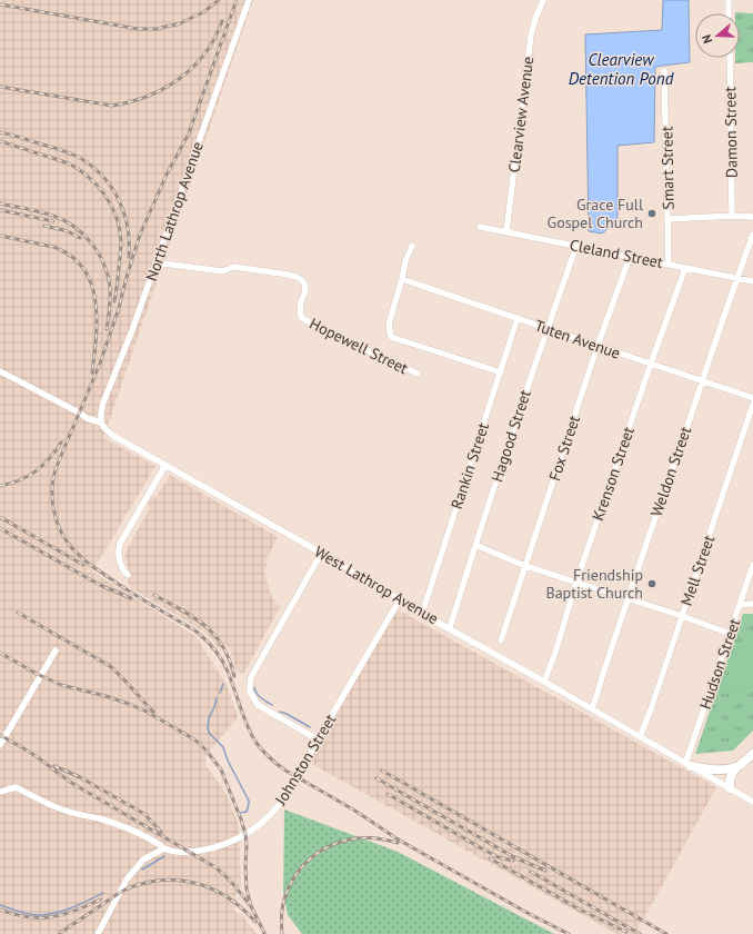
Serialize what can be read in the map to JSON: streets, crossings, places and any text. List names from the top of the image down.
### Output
{
  "streets": {
    "street": [
      "Clearview Avenue",
      "Damon Street",
      "Smart Street",
      "North Lathrop Avenue",
      "Cleland Street",
      "Tuten Avenue",
      "Hopewell Street",
      "Hagood Street",
      "Fox Street",
      "Rankin Street",
      "Weldon Street",
      "Krenson Street",
      "Mell Street",
      "West Lathrop Avenue",
      "Hudson Street",
      "Johnston Street"
    ]
  },
  "crossings": [
    ["Clearview Avenue", "Cleland Street"],
    ["Smart Street", "Cleland Street"],
    ["North Lathrop Avenue", "Hopewell Street"],
    ["North Lathrop Avenue", "West Lathrop Avenue"],
    ["Cleland Street", "Hagood Street"],
    ["Cleland Street", "Fox Street"],
    ["Cleland Street", "Weldon Street"],
    ["Cleland Street", "Krenson Street"],
    ["Tuten Avenue", "Hopewell Street"],
    ["Tuten Avenue", "Hagood Street"],
    ["Tuten Avenue", "Fox Street"],
    ["Tuten Avenue", "Rankin Street"],
    ["Tuten Avenue", "Weldon Street"],
    ["Tuten Avenue", "Krenson Street"],
    ["Hopewell Street", "Rankin Street"],
    ["Hagood Street", "West Lathrop Avenue"],
    ["Rankin Street", "West Lathrop Avenue"],
    ["Weldon Street", "West Lathrop Avenue"],
    ["Krenson Street", "West Lathrop Avenue"],
    ["Mell Street", "West Lathrop Avenue"],
    ["West Lathrop Avenue", "Hudson Street"],
    ["West Lathrop Avenue", "Johnston Street"]
  ],
  "water": ["Clearview Detention Pond"],
  "places": ["Grace Full Gospel Church", "Friendship Baptist Church"],
  "north": "left"
}
